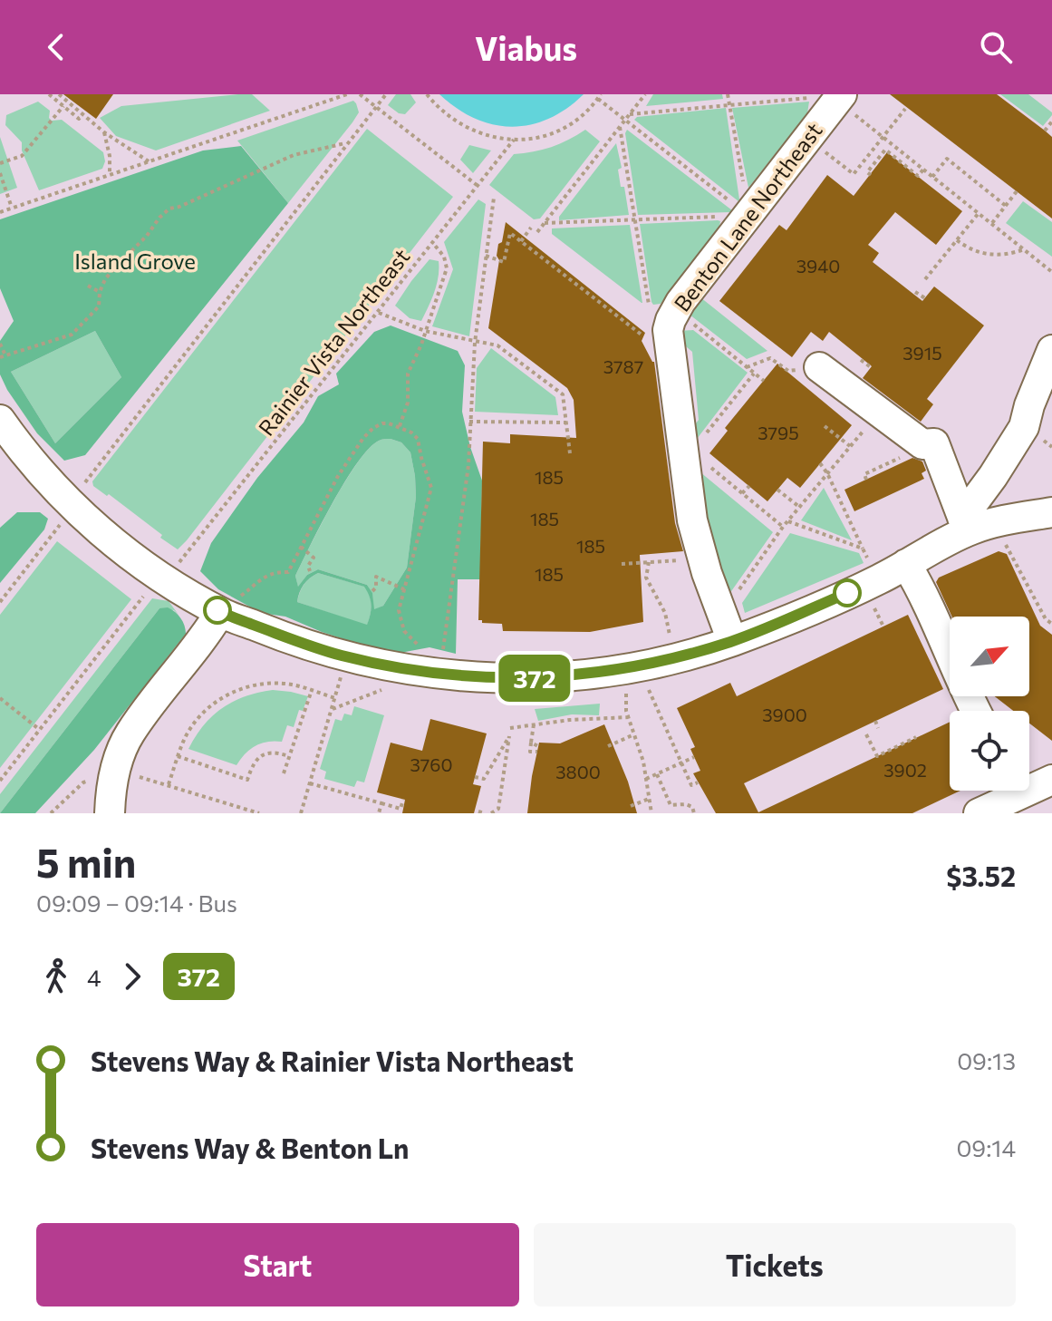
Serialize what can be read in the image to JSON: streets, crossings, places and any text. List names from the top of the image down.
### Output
{
  "streets": {
    "street": ["Benton Lane Northeast"],
    "path": ["Rainier Vista Northeast"]
  },
  "parks": ["Island Grove"],
  "lines": ["bus line 372"],
  "house_numbers": [
    "3940",
    "3915",
    "3787",
    "3795",
    "185",
    "185",
    "185",
    "185",
    "3900",
    "3760",
    "3902",
    "3800"
  ],
  "north": "top right",
  "page": {
    "header": "Viabus",
    "on_map": "372",
    "heading": ["5 min", "09:09 – 09:14 · Bus", "$3.52"],
    "legs": ["4", "372"],
    "list": [
      {
        "name": "Stevens Way & Rainier Vista Northeast",
        "value": "09:13"
      },
      {
        "name": "Stevens Way & Benton Ln",
        "value": "09:14"
      }
    ],
    "buttons": ["Start", "Tickets"]
  }
}
